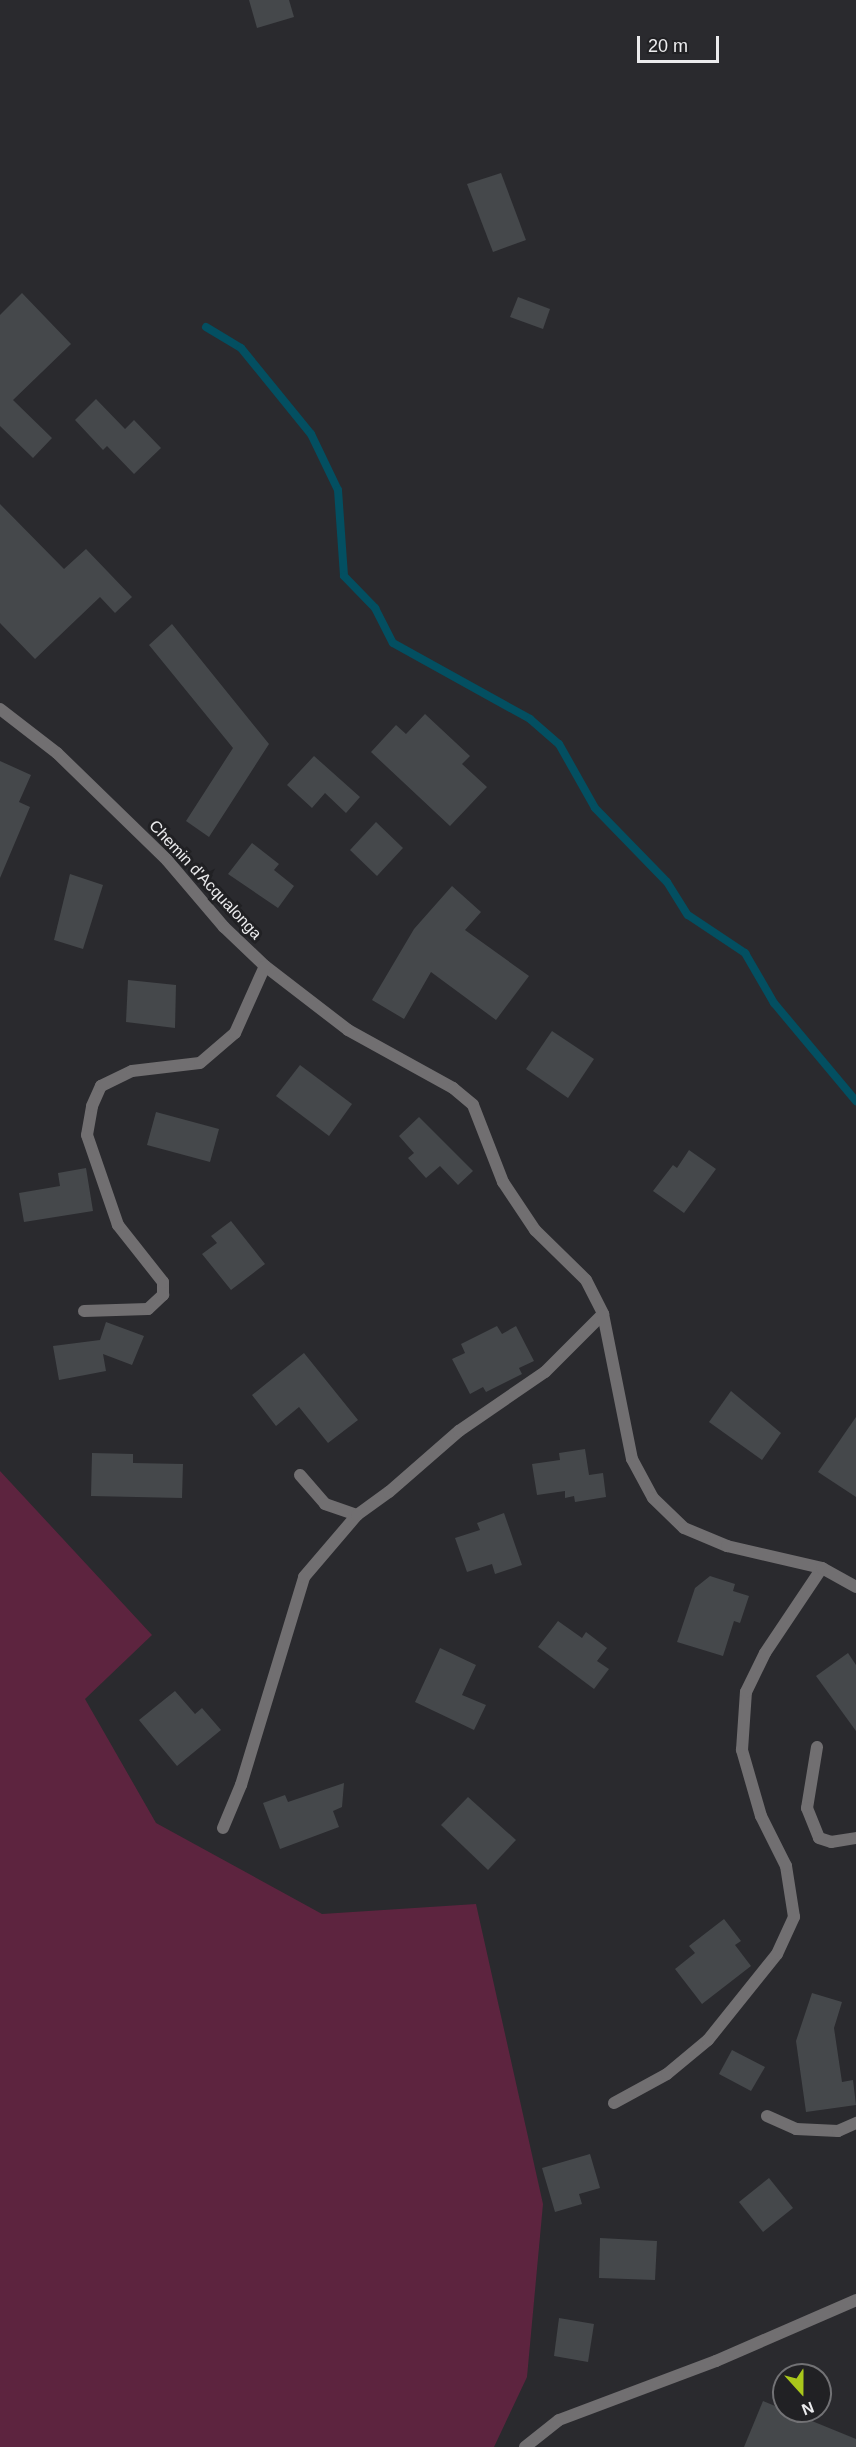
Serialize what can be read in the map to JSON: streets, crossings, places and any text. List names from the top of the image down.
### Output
{
  "streets": {
    "street": ["Chemin d'Acqualonga"]
  },
  "scale_bar": "20 m",
  "north": "bottom"
}
